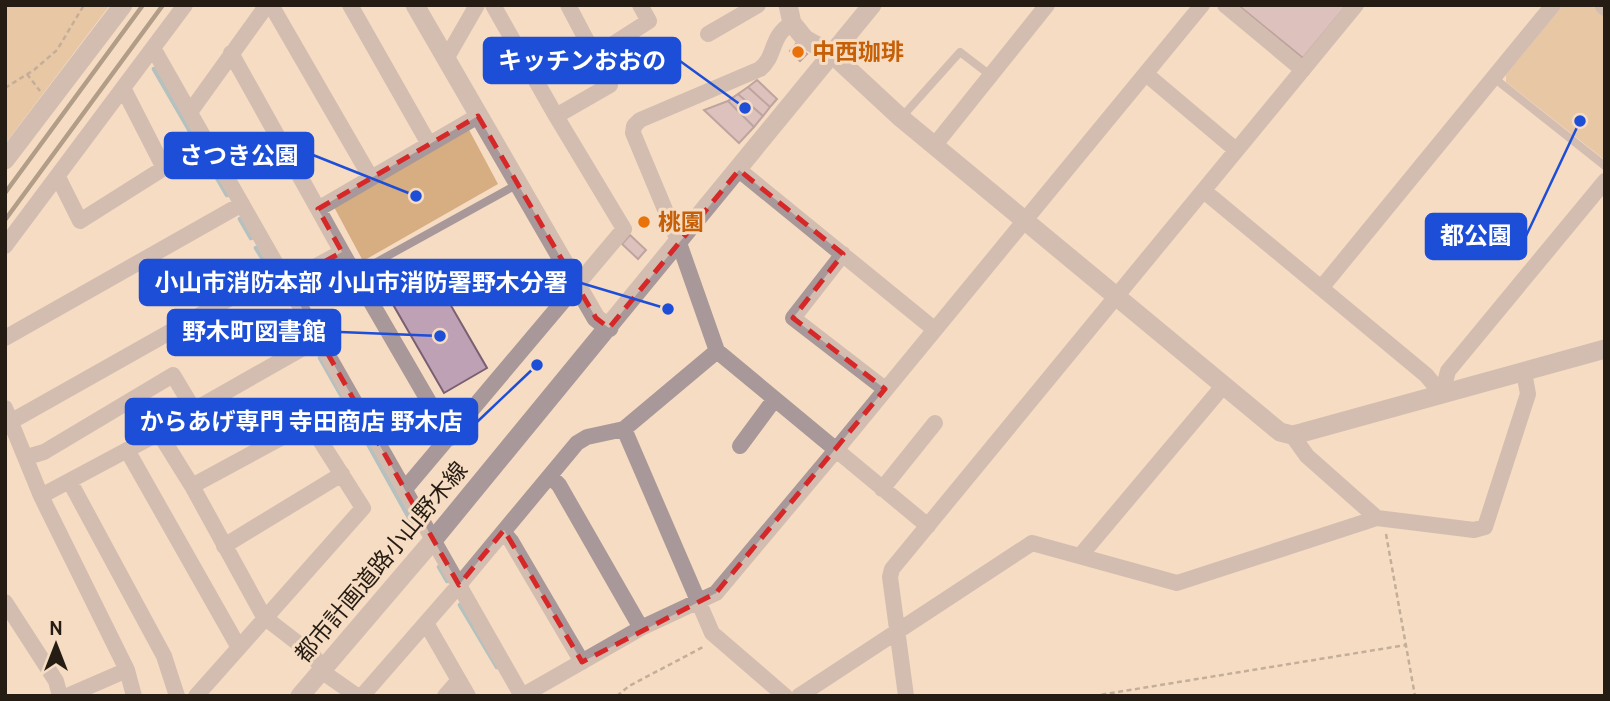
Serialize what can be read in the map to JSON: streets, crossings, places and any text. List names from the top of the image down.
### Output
{
  "streets": {
    "street": ["都市計画道路小山野木線"]
  },
  "places": [
    "中西珈琲",
    "キッチンおおの",
    "都公園",
    "さつき公園",
    "桃園",
    "小山市消防本部 小山市消防署野木分署",
    "野木町図書館",
    "からあげ専門 寺田商店 野木店"
  ],
  "north": "top"
}
